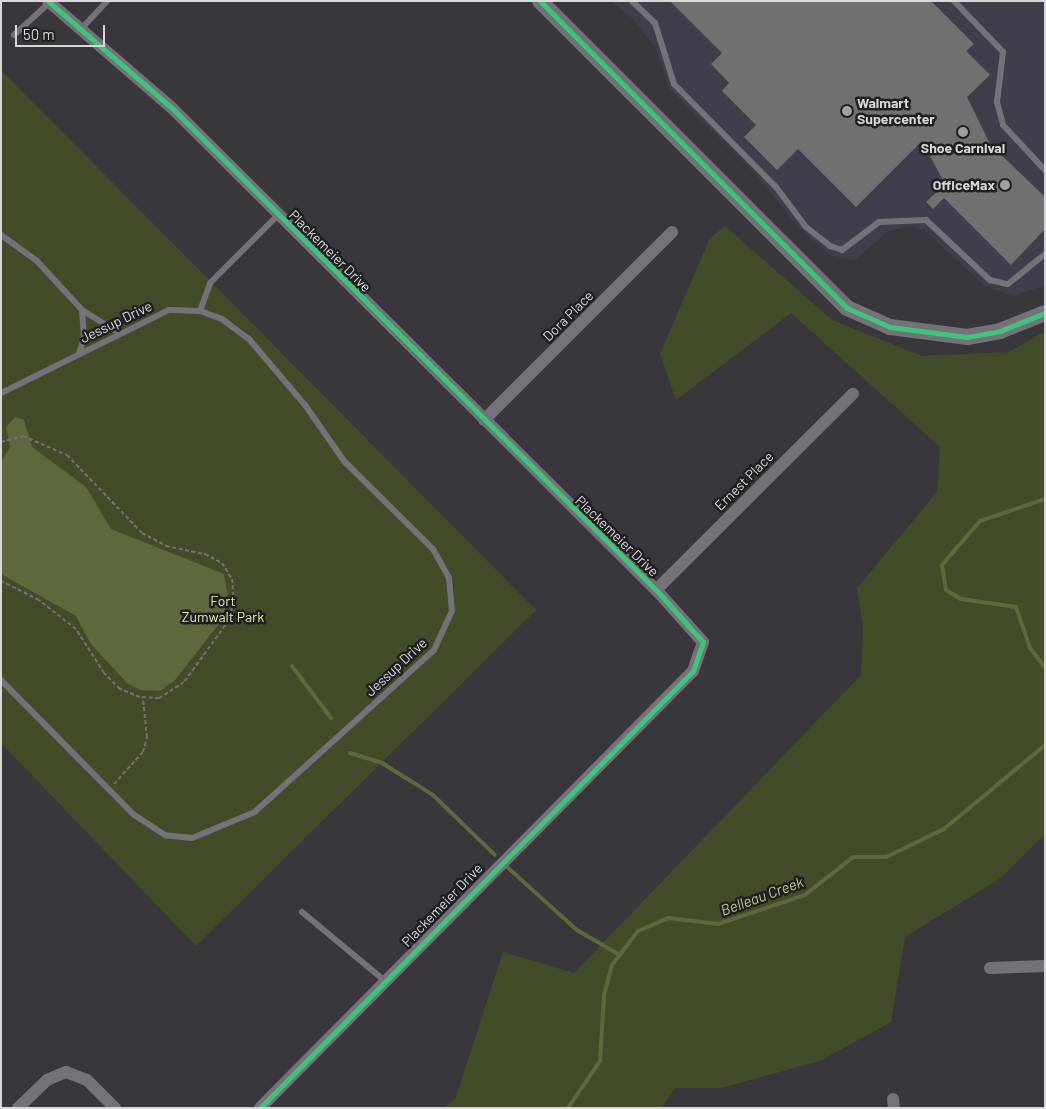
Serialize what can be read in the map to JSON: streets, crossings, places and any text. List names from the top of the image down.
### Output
{
  "streets": {
    "street": ["Plackemeier Drive", "Dora Place", "Ernest Place"],
    "lane": ["Jessup Drive"]
  },
  "crossings": [
    ["Plackemeier Drive", "Dora Place"],
    ["Plackemeier Drive", "Ernest Place"]
  ],
  "water": ["Belleau Creek"],
  "parks": ["Fort Zumwalt Park"],
  "places": ["Walmart Supercenter", "Shoe Carnival", "OfficeMax"],
  "scale_bar": "50 m"
}
